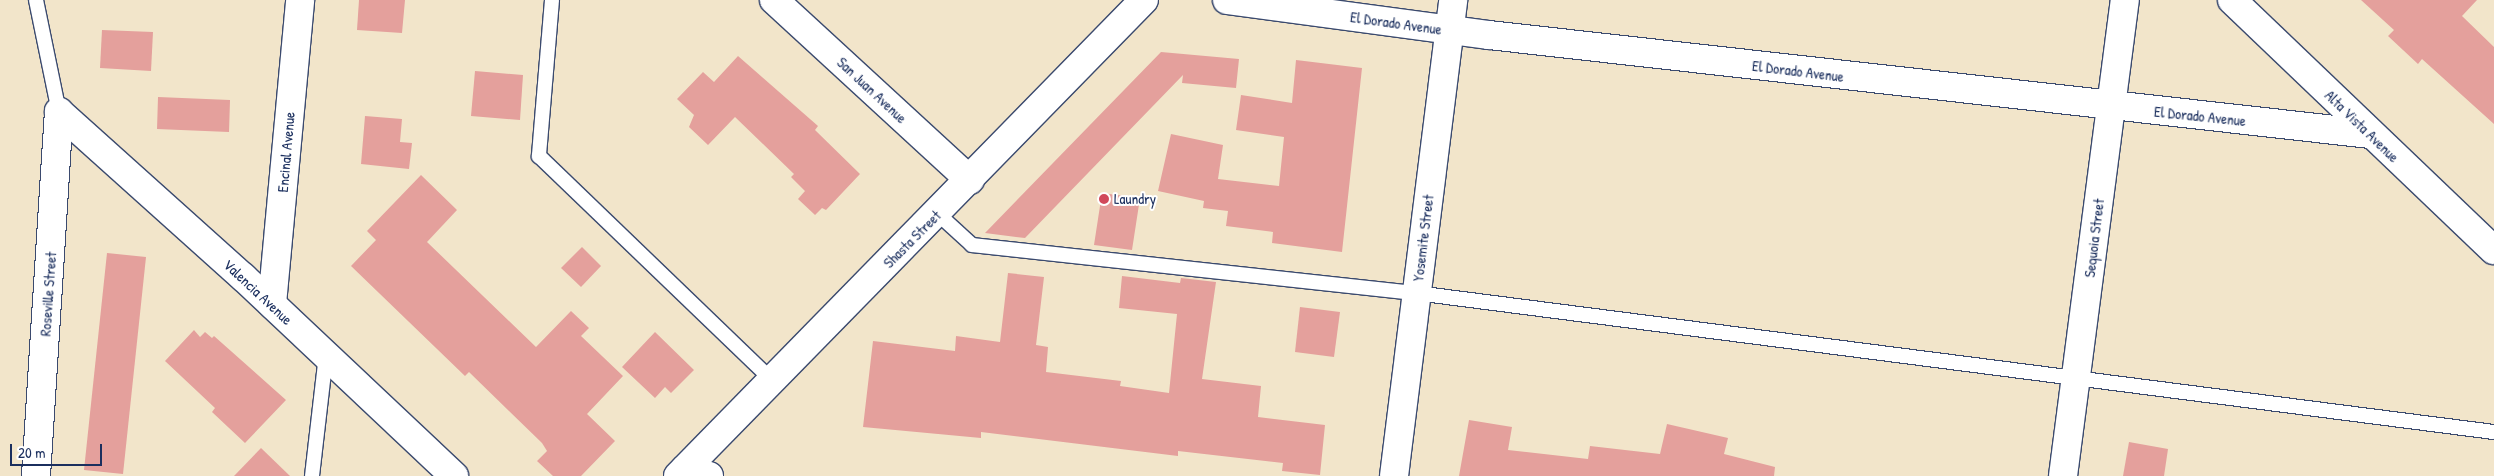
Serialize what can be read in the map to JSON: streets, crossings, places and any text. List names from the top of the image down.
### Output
{
  "streets": {
    "street": [
      "El Dorado Avenue",
      "San Juan Avenue",
      "Alta Vista Avenue",
      "Encinal Avenue",
      "Yosemite Street",
      "Sequoia Street",
      "Shasta Street",
      "Valencia Avenue",
      "Roseville Street"
    ]
  },
  "crossings": [
    ["El Dorado Avenue", "Alta Vista Avenue"],
    ["El Dorado Avenue", "Yosemite Street"],
    ["El Dorado Avenue", "Sequoia Street"],
    ["San Juan Avenue", "Shasta Street"],
    ["Encinal Avenue", "Valencia Avenue"],
    ["Valencia Avenue", "Roseville Street"]
  ],
  "places": ["Laundry"],
  "scale_bar": "20 m"
}
